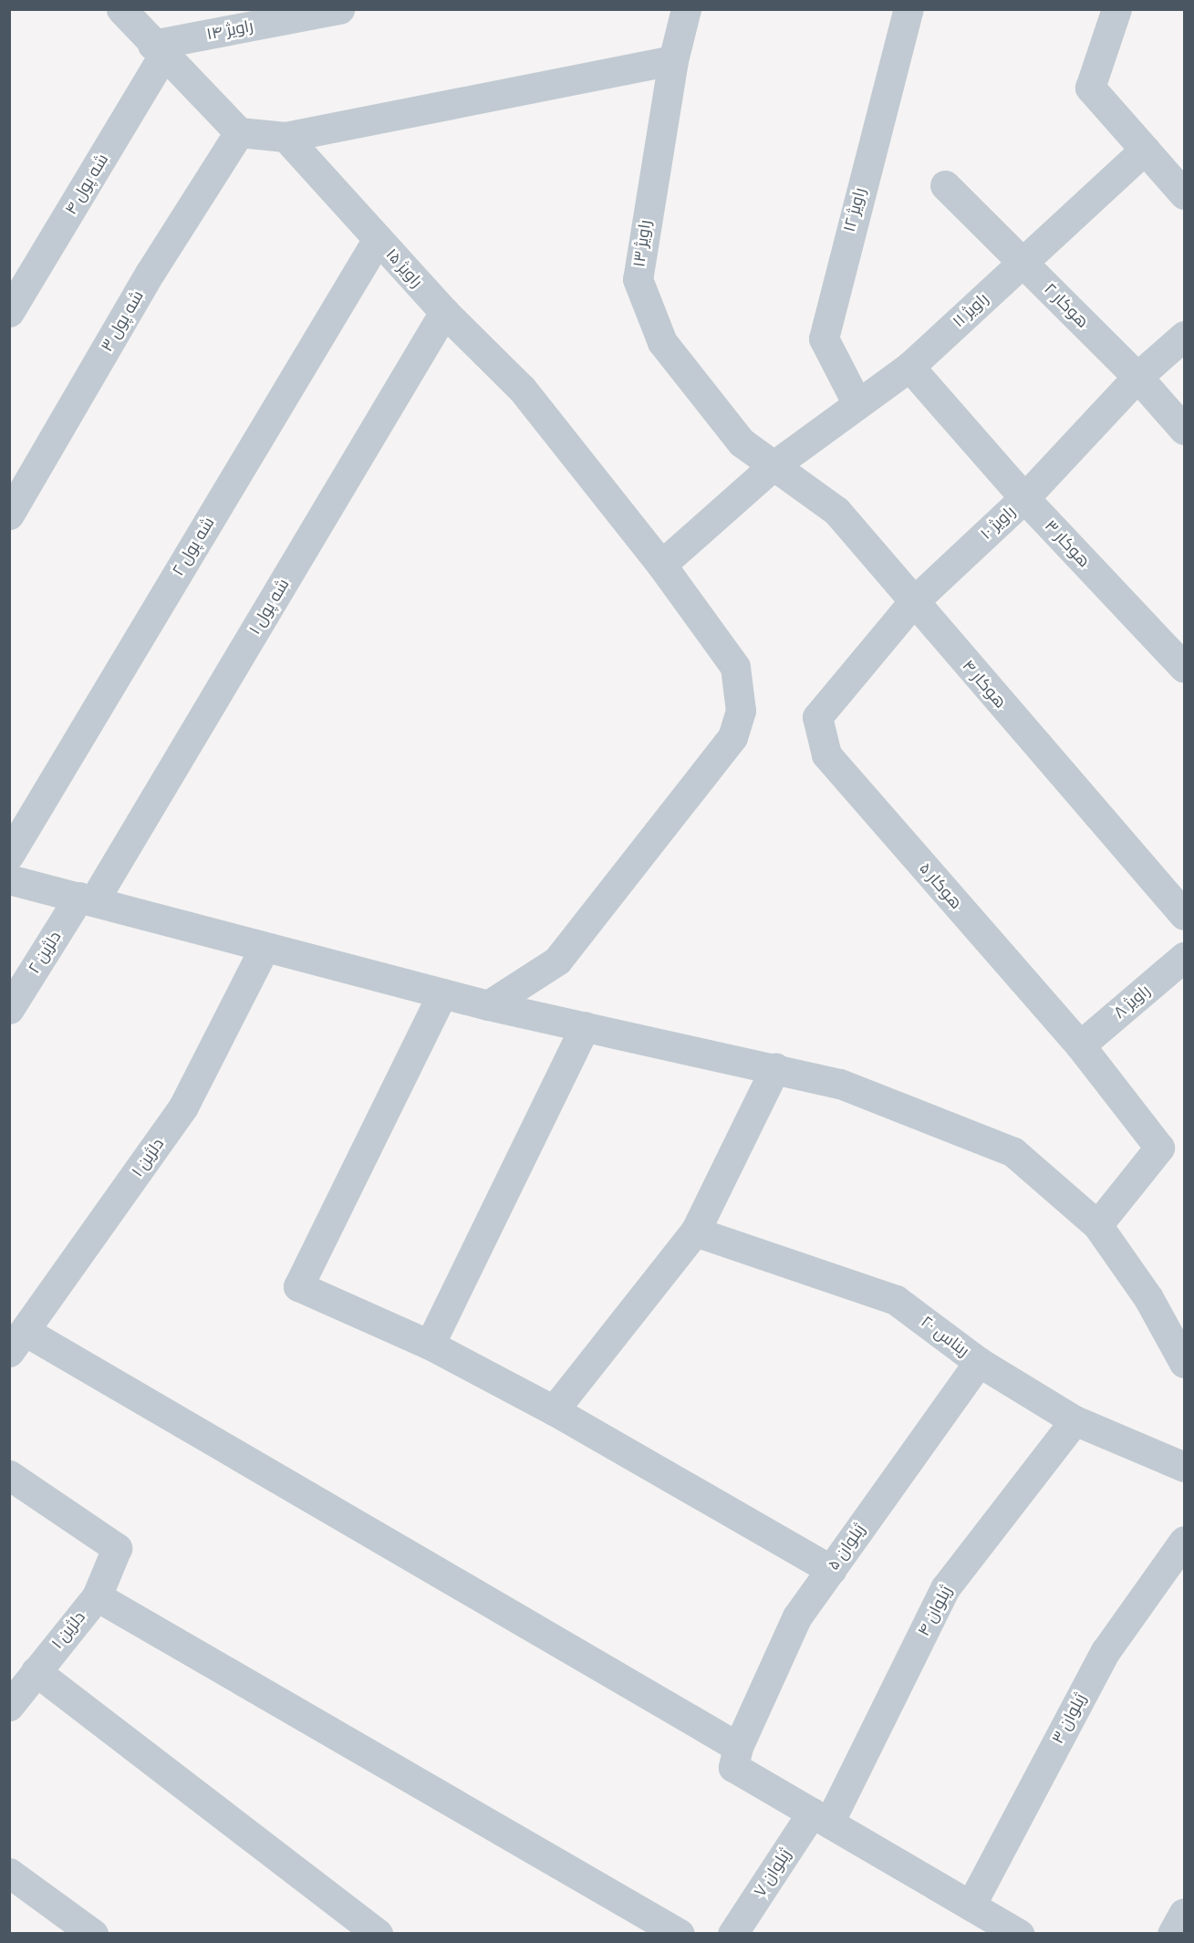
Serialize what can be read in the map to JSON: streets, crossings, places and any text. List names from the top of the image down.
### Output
{
  "streets": {
    "street": [
      "راویژ ۱۴",
      "شه پول ۴",
      "راویژ ۱۲",
      "راویژ ۱۳",
      "راویژ ۱۵",
      "هوکار ۲",
      "راویژ ۱۱",
      "شه پول ۳",
      "راویژ ۱۰",
      "هوکار ۳",
      "شه پول ۲",
      "شه پول ۱",
      "هوکار ۴",
      "هوکار ۵",
      "دلژین ۲",
      "راویژ ۸",
      "دلژین ۱",
      "ریناس ۲۰",
      "ژیلوان ۵",
      "ژیلوان ۴",
      "ژیلوان ۳",
      "ژیلوان ۷"
    ]
  },
  "crossings": [
    ["راویژ ۱۴", "شه پول ۴"],
    ["راویژ ۱۲", "راویژ ۱۱"],
    ["راویژ ۱۳", "راویژ ۱۱"],
    ["راویژ ۱۳", "هوکار ۴"],
    ["راویژ ۱۵", "راویژ ۱۱"],
    ["راویژ ۱۵", "شه پول ۲"],
    ["راویژ ۱۵", "شه پول ۱"],
    ["هوکار ۲", "راویژ ۱۱"],
    ["هوکار ۲", "راویژ ۱۰"],
    ["راویژ ۱۱", "هوکار ۳"],
    ["راویژ ۱۱", "هوکار ۴"],
    ["راویژ ۱۰", "هوکار ۳"],
    ["راویژ ۱۰", "هوکار ۴"],
    ["راویژ ۱۰", "هوکار ۵"],
    ["شه پول ۱", "دلژین ۲"],
    ["هوکار ۵", "راویژ ۸"],
    ["ریناس ۲۰", "ژیلوان ۵"],
    ["ریناس ۲۰", "ژیلوان ۴"],
    ["ژیلوان ۴", "ژیلوان ۷"]
  ]
}
